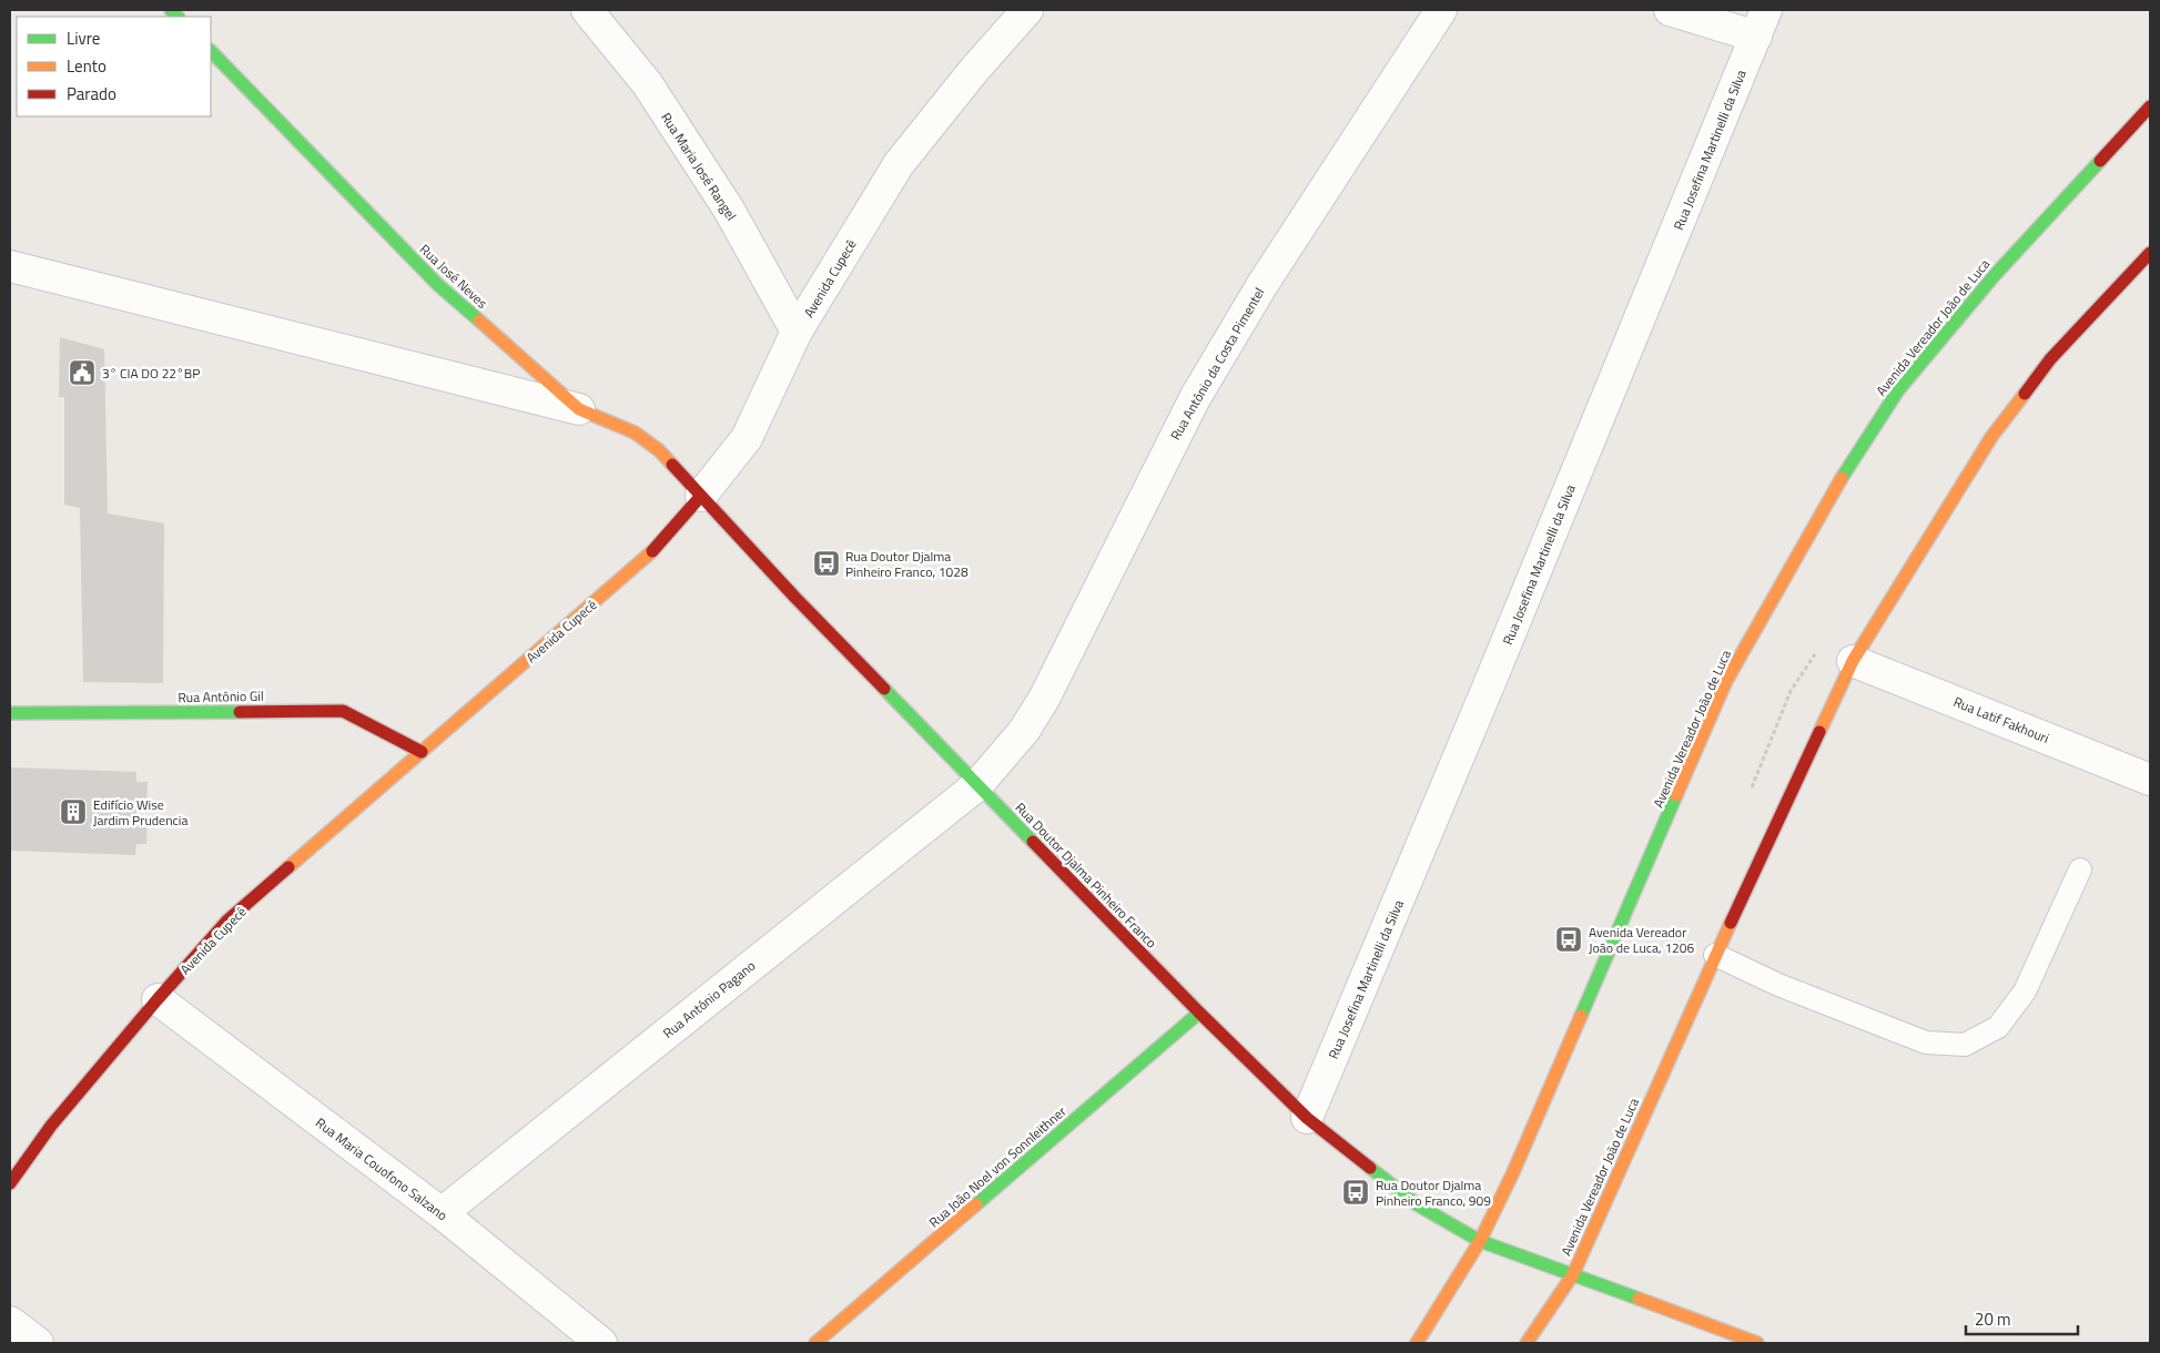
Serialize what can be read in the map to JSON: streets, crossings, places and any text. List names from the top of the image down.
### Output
{
  "streets": {
    "street": [
      "Rua Josefina Martinelli da Silva",
      "Rua Maria José Rangel",
      "Rua José Neves",
      "Avenida Cupecê",
      "Avenida Vereador João de Luca",
      "Rua Antônio da Costa Pimentel",
      "Rua Antônio Gil",
      "Rua Latif Fakhouri",
      "Rua Doutor Djalma Pinheiro Franco",
      "Rua Antônio Pagano",
      "Rua João Noel von Sonnleithner",
      "Rua Maria Couofono Salzano"
    ]
  },
  "crossings": [
    ["Rua Josefina Martinelli da Silva", "Rua Doutor Djalma Pinheiro Franco"],
    ["Rua Maria José Rangel", "Avenida Cupecê"],
    ["Rua José Neves", "Avenida Cupecê"],
    ["Rua José Neves", "Rua Doutor Djalma Pinheiro Franco"],
    ["Avenida Cupecê", "Rua Antônio Gil"],
    ["Avenida Cupecê", "Rua Doutor Djalma Pinheiro Franco"],
    ["Avenida Cupecê", "Rua Maria Couofono Salzano"],
    ["Avenida Vereador João de Luca", "Rua Latif Fakhouri"],
    ["Avenida Vereador João de Luca", "Rua Doutor Djalma Pinheiro Franco"],
    ["Rua Antônio da Costa Pimentel", "Rua Doutor Djalma Pinheiro Franco"],
    ["Rua Antônio da Costa Pimentel", "Rua Antônio Pagano"],
    ["Rua Doutor Djalma Pinheiro Franco", "Rua Antônio Pagano"],
    ["Rua Doutor Djalma Pinheiro Franco", "Rua João Noel von Sonnleithner"],
    ["Rua Antônio Pagano", "Rua Maria Couofono Salzano"]
  ],
  "places": {
    "public building": ["3° CIA DO 22°BP"],
    "bus stop": ["Rua Doutor Djalma Pinheiro Franco, 1028", "Avenida Vereador João de Luca, 1206", "Rua Doutor Djalma Pinheiro Franco, 909"],
    "building": ["Edifício Wise Jardim Prudencia"]
  },
  "legend": ["Livre", "Lento", "Parado"],
  "scale_bar": "20 m"
}
